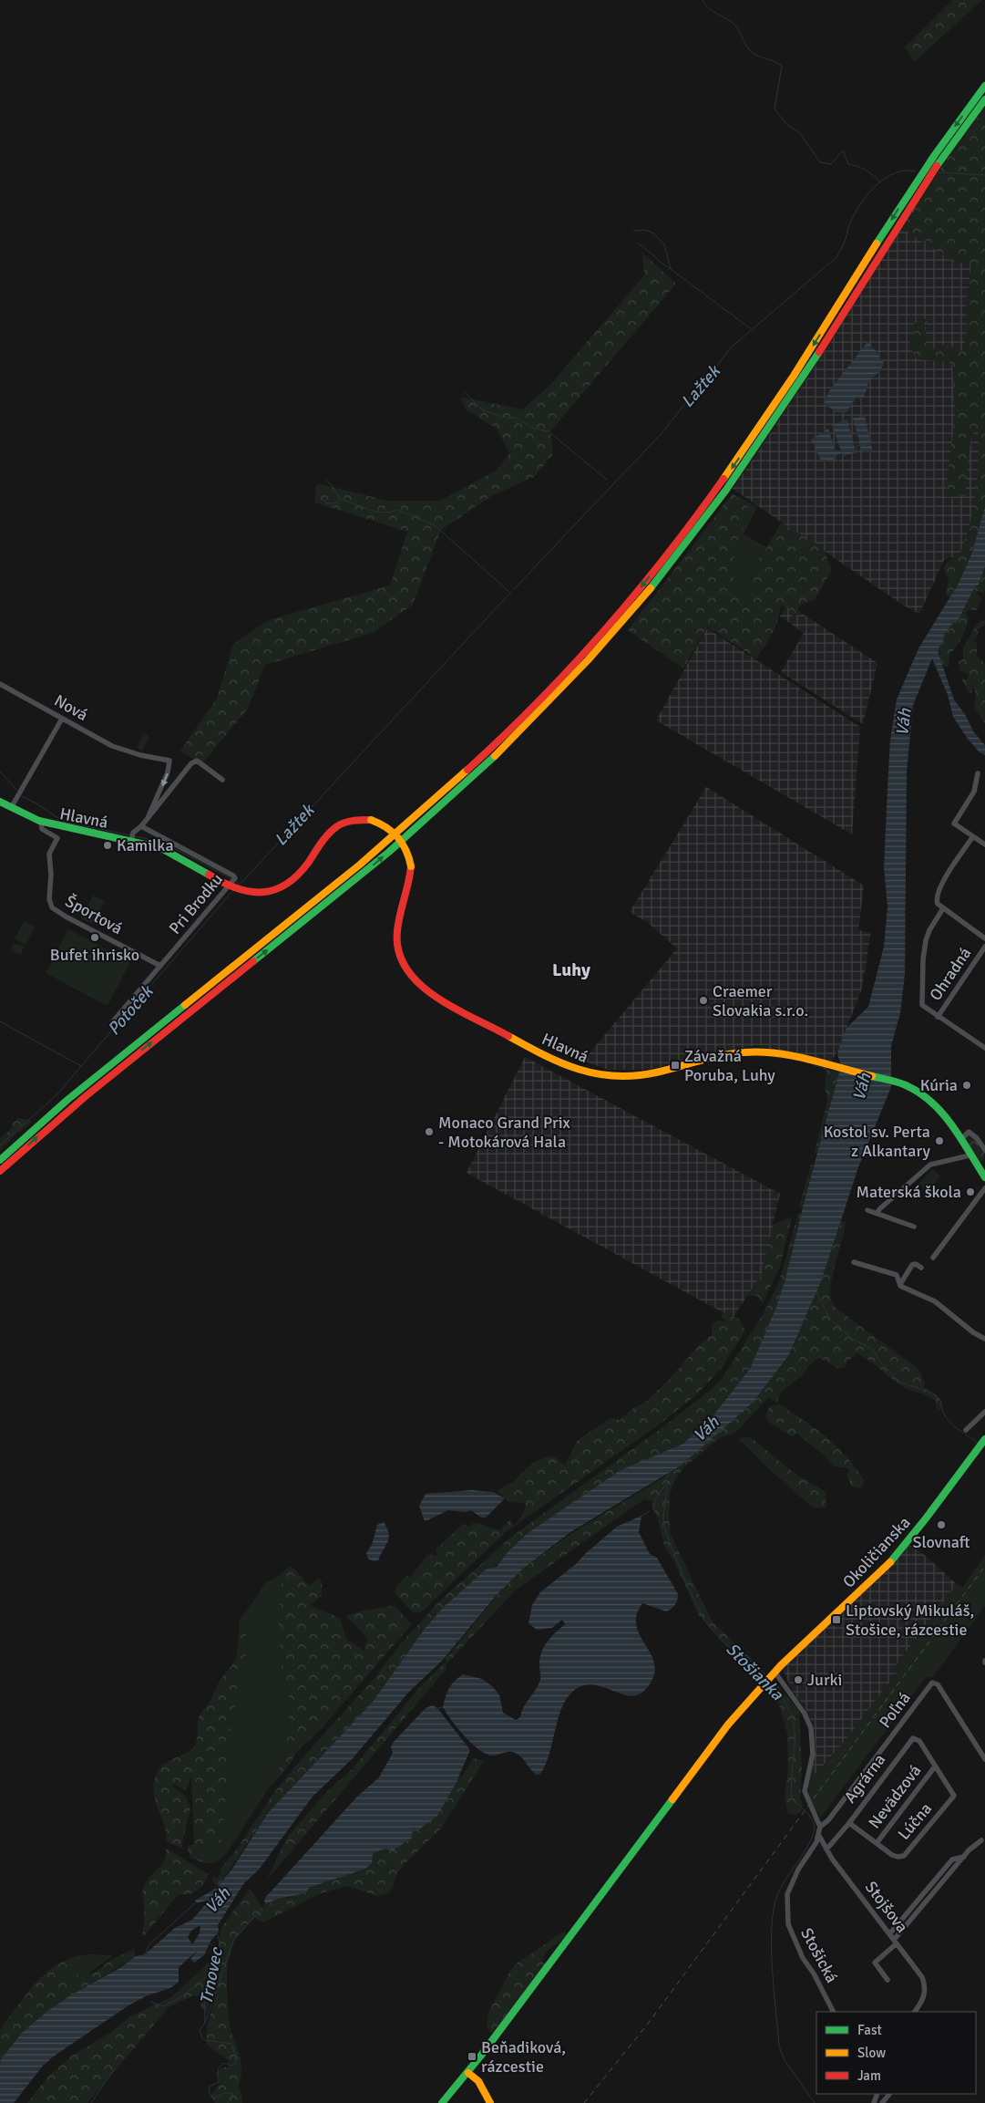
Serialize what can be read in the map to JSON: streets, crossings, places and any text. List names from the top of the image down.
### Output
{
  "streets": {
    "main road": ["Hlavná", "Okoličianska"],
    "street": [
      "Nová",
      "Pri Brodku",
      "Športová",
      "Ohradná",
      "Poľná",
      "Agrárna",
      "Nevädzová",
      "Lúčna",
      "Stojšova",
      "Stošická"
    ]
  },
  "crossings": [
    ["Hlavná", "Pri Brodku"],
    ["Hlavná", "Športová"],
    ["Pri Brodku", "Športová"],
    ["Agrárna", "Nevädzová"],
    ["Agrárna", "Lúčna"],
    ["Agrárna", "Stojšova"],
    ["Nevädzová", "Lúčna"],
    ["Stojšova", "Stošická"]
  ],
  "districts": ["Luhy"],
  "water": [
    "Lažtek",
    "Váh",
    "Potoček",
    "Stošianka",
    "Trnovec"
  ],
  "places": {
    "other": [
      "Kamilka",
      "Bufet ihrisko",
      "Craemer Slovakia s.r.o.",
      "Kúria",
      "Monaco Grand Prix - Motokárová Hala",
      "Kostol sv. Perta z Alkantary",
      "Materská škola",
      "Slovnaft",
      "Jurki"
    ],
    "transit": ["Závažná Poruba, Luhy", "Liptovský Mikuláš, Stošice, rázcestie", "Beňadiková, rázcestie"]
  },
  "legend": ["Fast", "Slow", "Jam"]
}
